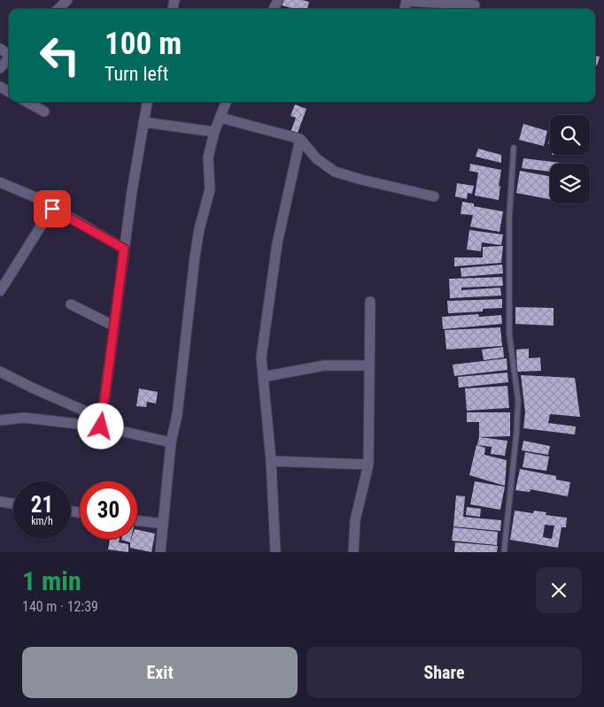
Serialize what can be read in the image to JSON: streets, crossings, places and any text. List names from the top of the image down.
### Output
{
  "page": {
    "turn": ["100 m", "Turn left"],
    "speed": "21 km/h",
    "limit": "30",
    "heading": ["1 min", "140 m · 12:39"],
    "buttons": ["Exit", "Share"]
  }
}
